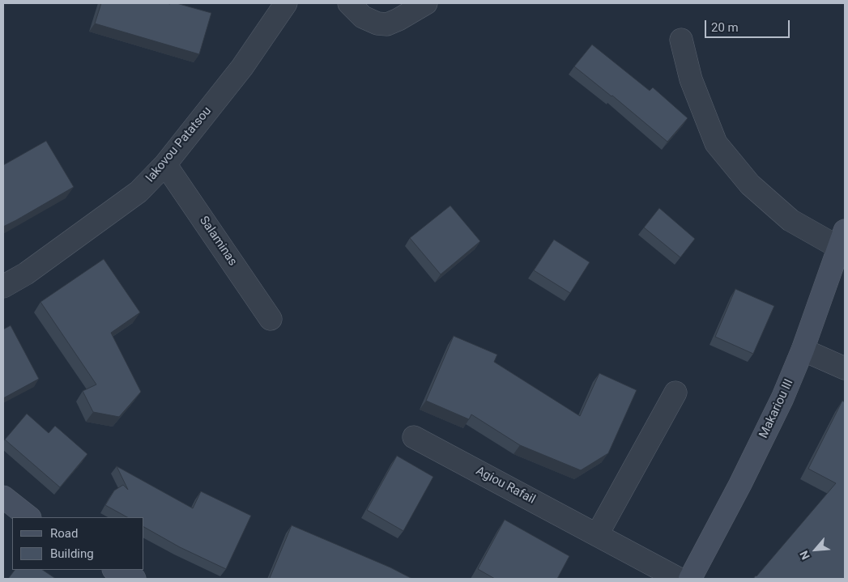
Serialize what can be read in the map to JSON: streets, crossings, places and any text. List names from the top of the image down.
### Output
{
  "streets": {
    "main road": ["Makariou III"],
    "street": ["Iakovou Patatsou", "Salaminas", "Agiou Rafail"]
  },
  "crossings": [
    ["Iakovou Patatsou", "Salaminas"]
  ],
  "legend": ["Road", "Building"],
  "scale_bar": "20 m",
  "north": "bottom left"
}
